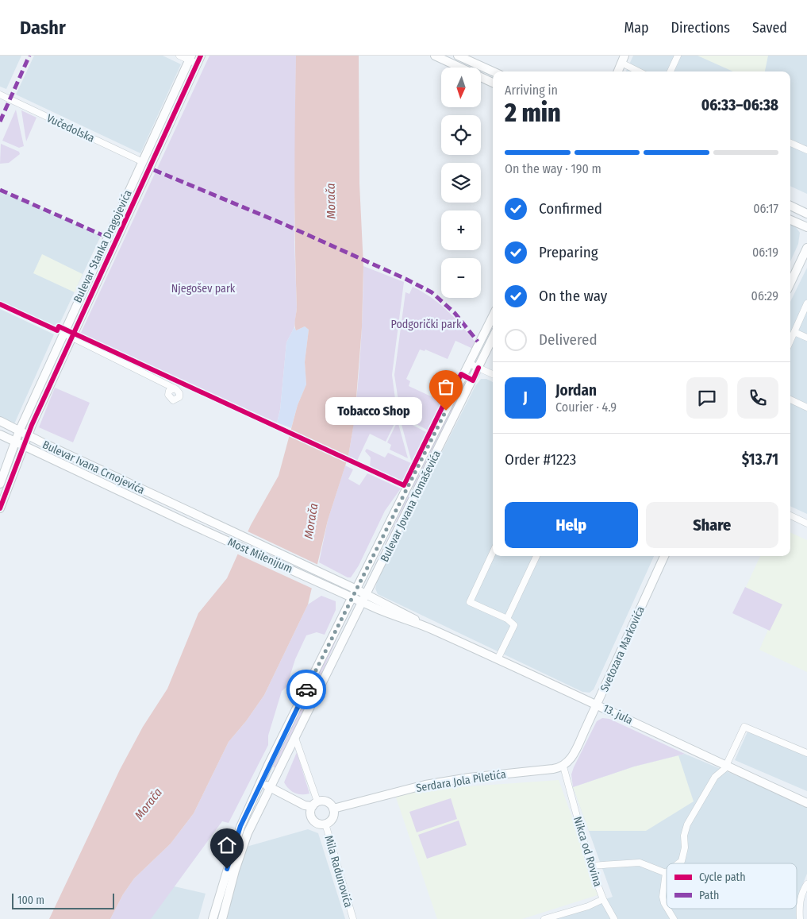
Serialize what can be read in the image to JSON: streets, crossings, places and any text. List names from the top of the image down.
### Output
{
  "streets": {
    "main road": [
      "Bulevar Stanka Dragojevića",
      "Bulevar Ivana Crnojevića",
      "Bulevar Jovana Tomaševića",
      "Most Milenijum",
      "Svetozara Markovića",
      "13. jula",
      "Serdara Jola Piletića"
    ],
    "street": ["Vučedolska", "Nikca od Rovina", "Mila Radunovića"]
  },
  "crossings": [
    ["Vučedolska", "Bulevar Stanka Dragojevića"],
    ["Bulevar Stanka Dragojevića", "Bulevar Ivana Crnojevića"],
    ["Bulevar Ivana Crnojevića", "Most Milenijum"],
    ["Bulevar Jovana Tomaševića", "13. jula"],
    ["Most Milenijum", "13. jula"],
    ["Svetozara Markovića", "13. jula"],
    ["Svetozara Markovića", "Serdara Jola Piletića"],
    ["Svetozara Markovića", "Nikca od Rovina"],
    ["Serdara Jola Piletića", "Nikca od Rovina"],
    ["Serdara Jola Piletića", "Mila Radunovića"]
  ],
  "water": ["Morača"],
  "parks": ["Njegošev park", "Podgorički park"],
  "places": ["Tobacco Shop"],
  "legend": ["Cycle path", "Path"],
  "scale_bar": "100 m",
  "north": "bottom",
  "page": {
    "header": "Dashr",
    "nav": ["Map", "Directions", "Saved"],
    "map_buttons": ["+", "−"],
    "heading": ["2 min", "Arriving in", "06:33–06:38"],
    "panel": [
      "Jordan",
      "Courier · 4.9",
      "Order #1223",
      "$13.71"
    ],
    "bar": "On the way · 190 m",
    "list": [
      ["Confirmed", "06:17"],
      ["Preparing", "06:19"],
      ["On the way", "06:29"],
      "Delivered"
    ],
    "round": "J",
    "bubble": "Tobacco Shop",
    "buttons": ["Help", "Share"],
    "scale": "100 m"
  }
}
